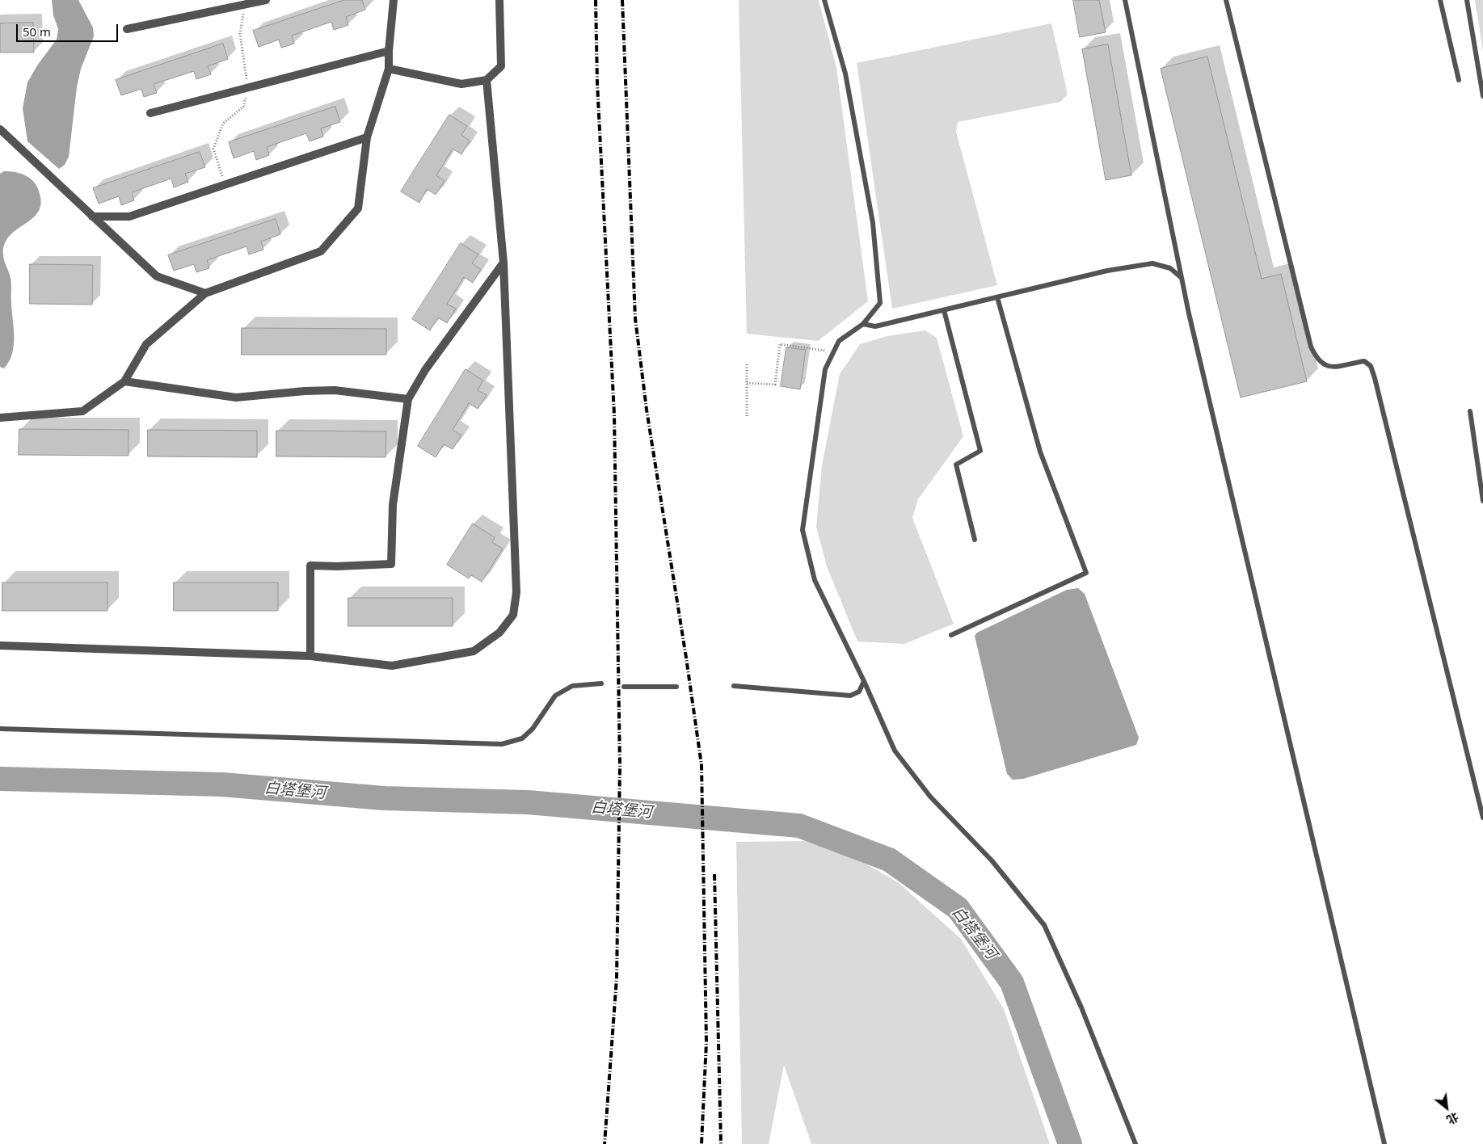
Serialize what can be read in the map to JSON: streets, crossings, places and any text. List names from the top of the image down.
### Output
{
  "water": ["白塔堡河"],
  "scale_bar": "50 m",
  "north": "bottom right"
}
